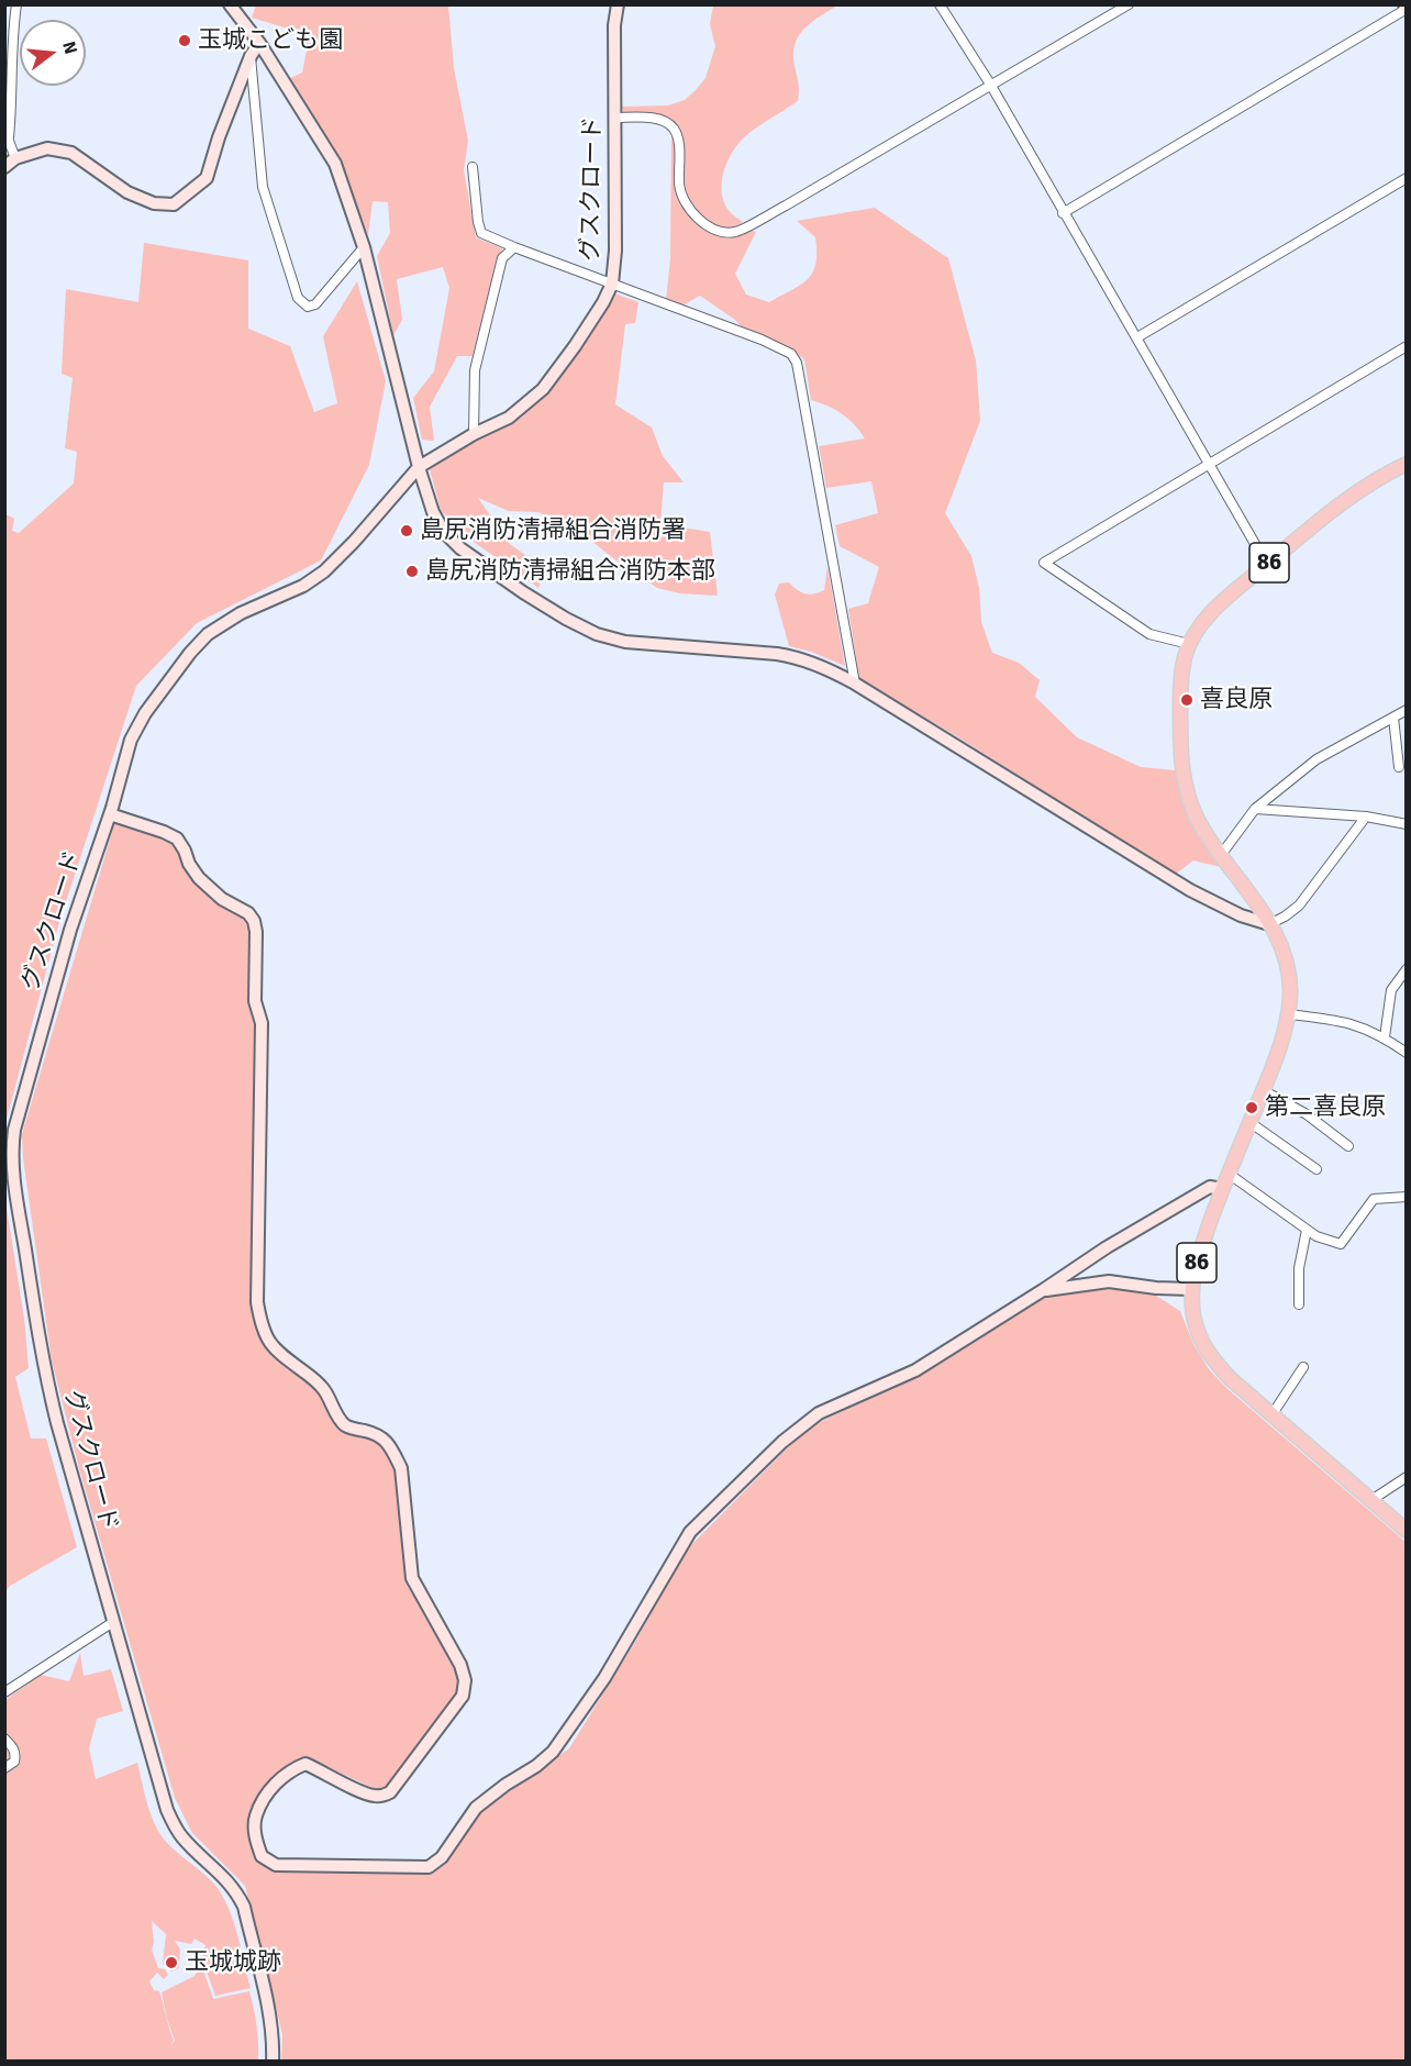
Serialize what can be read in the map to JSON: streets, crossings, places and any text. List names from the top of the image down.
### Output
{
  "streets": {
    "main road": ["86"],
    "street": ["グスクロード"]
  },
  "places": [
    "玉城こども園",
    "島尻消防清掃組合消防署",
    "島尻消防清掃組合消防本部",
    "喜良原",
    "第二喜良原",
    "玉城城跡"
  ],
  "north": "right"
}
